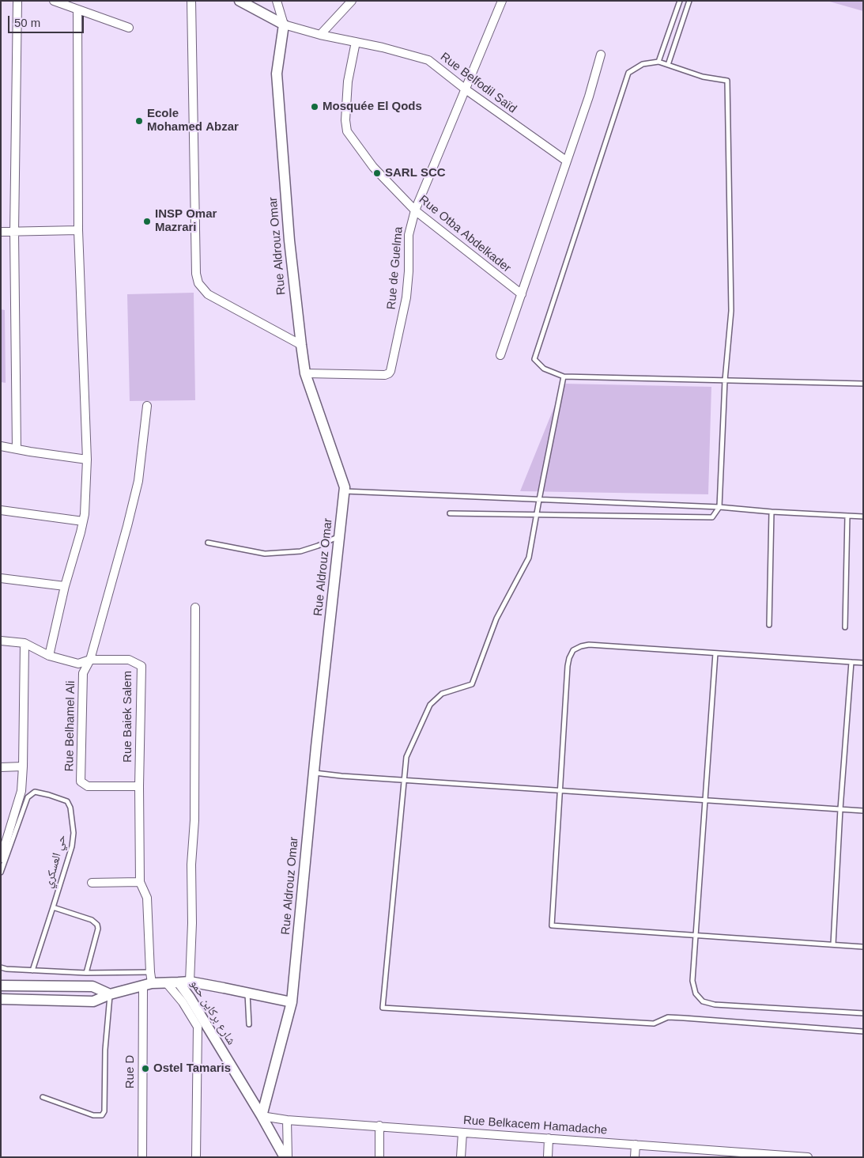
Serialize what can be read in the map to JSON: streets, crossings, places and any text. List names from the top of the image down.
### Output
{
  "streets": {
    "street": [
      "Rue Belfodil Saïd",
      "Rue Otba Abdelkader",
      "Rue Aldrouz Omar",
      "Rue de Guelma",
      "Rue Baiek Salem",
      "Rue Belhamel Ali",
      "شارع بركاين حمو",
      "Rue D",
      "Rue Belkacem Hamadache"
    ],
    "lane": ["حي العسكري"]
  },
  "crossings": [
    ["Rue Belfodil Saïd", "Rue Otba Abdelkader"],
    ["Rue Belfodil Saïd", "Rue Aldrouz Omar"],
    ["Rue Belfodil Saïd", "Rue de Guelma"],
    ["Rue Otba Abdelkader", "Rue de Guelma"],
    ["Rue Aldrouz Omar", "Rue de Guelma"],
    ["Rue Aldrouz Omar", "شارع بركاين حمو"],
    ["Rue Aldrouz Omar", "Rue Belkacem Hamadache"],
    ["Rue Baiek Salem", "Rue Belhamel Ali"],
    ["Rue Baiek Salem", "شارع بركاين حمو"],
    ["Rue Baiek Salem", "Rue D"],
    ["شارع بركاين حمو", "Rue D"],
    ["شارع بركاين حمو", "Rue Belkacem Hamadache"]
  ],
  "places": [
    "Mosquée El Qods",
    "Ecole Mohamed Abzar",
    "SARL SCC",
    "INSP Omar Mazrari",
    "Ostel Tamaris"
  ],
  "scale_bar": "50 m"
}
